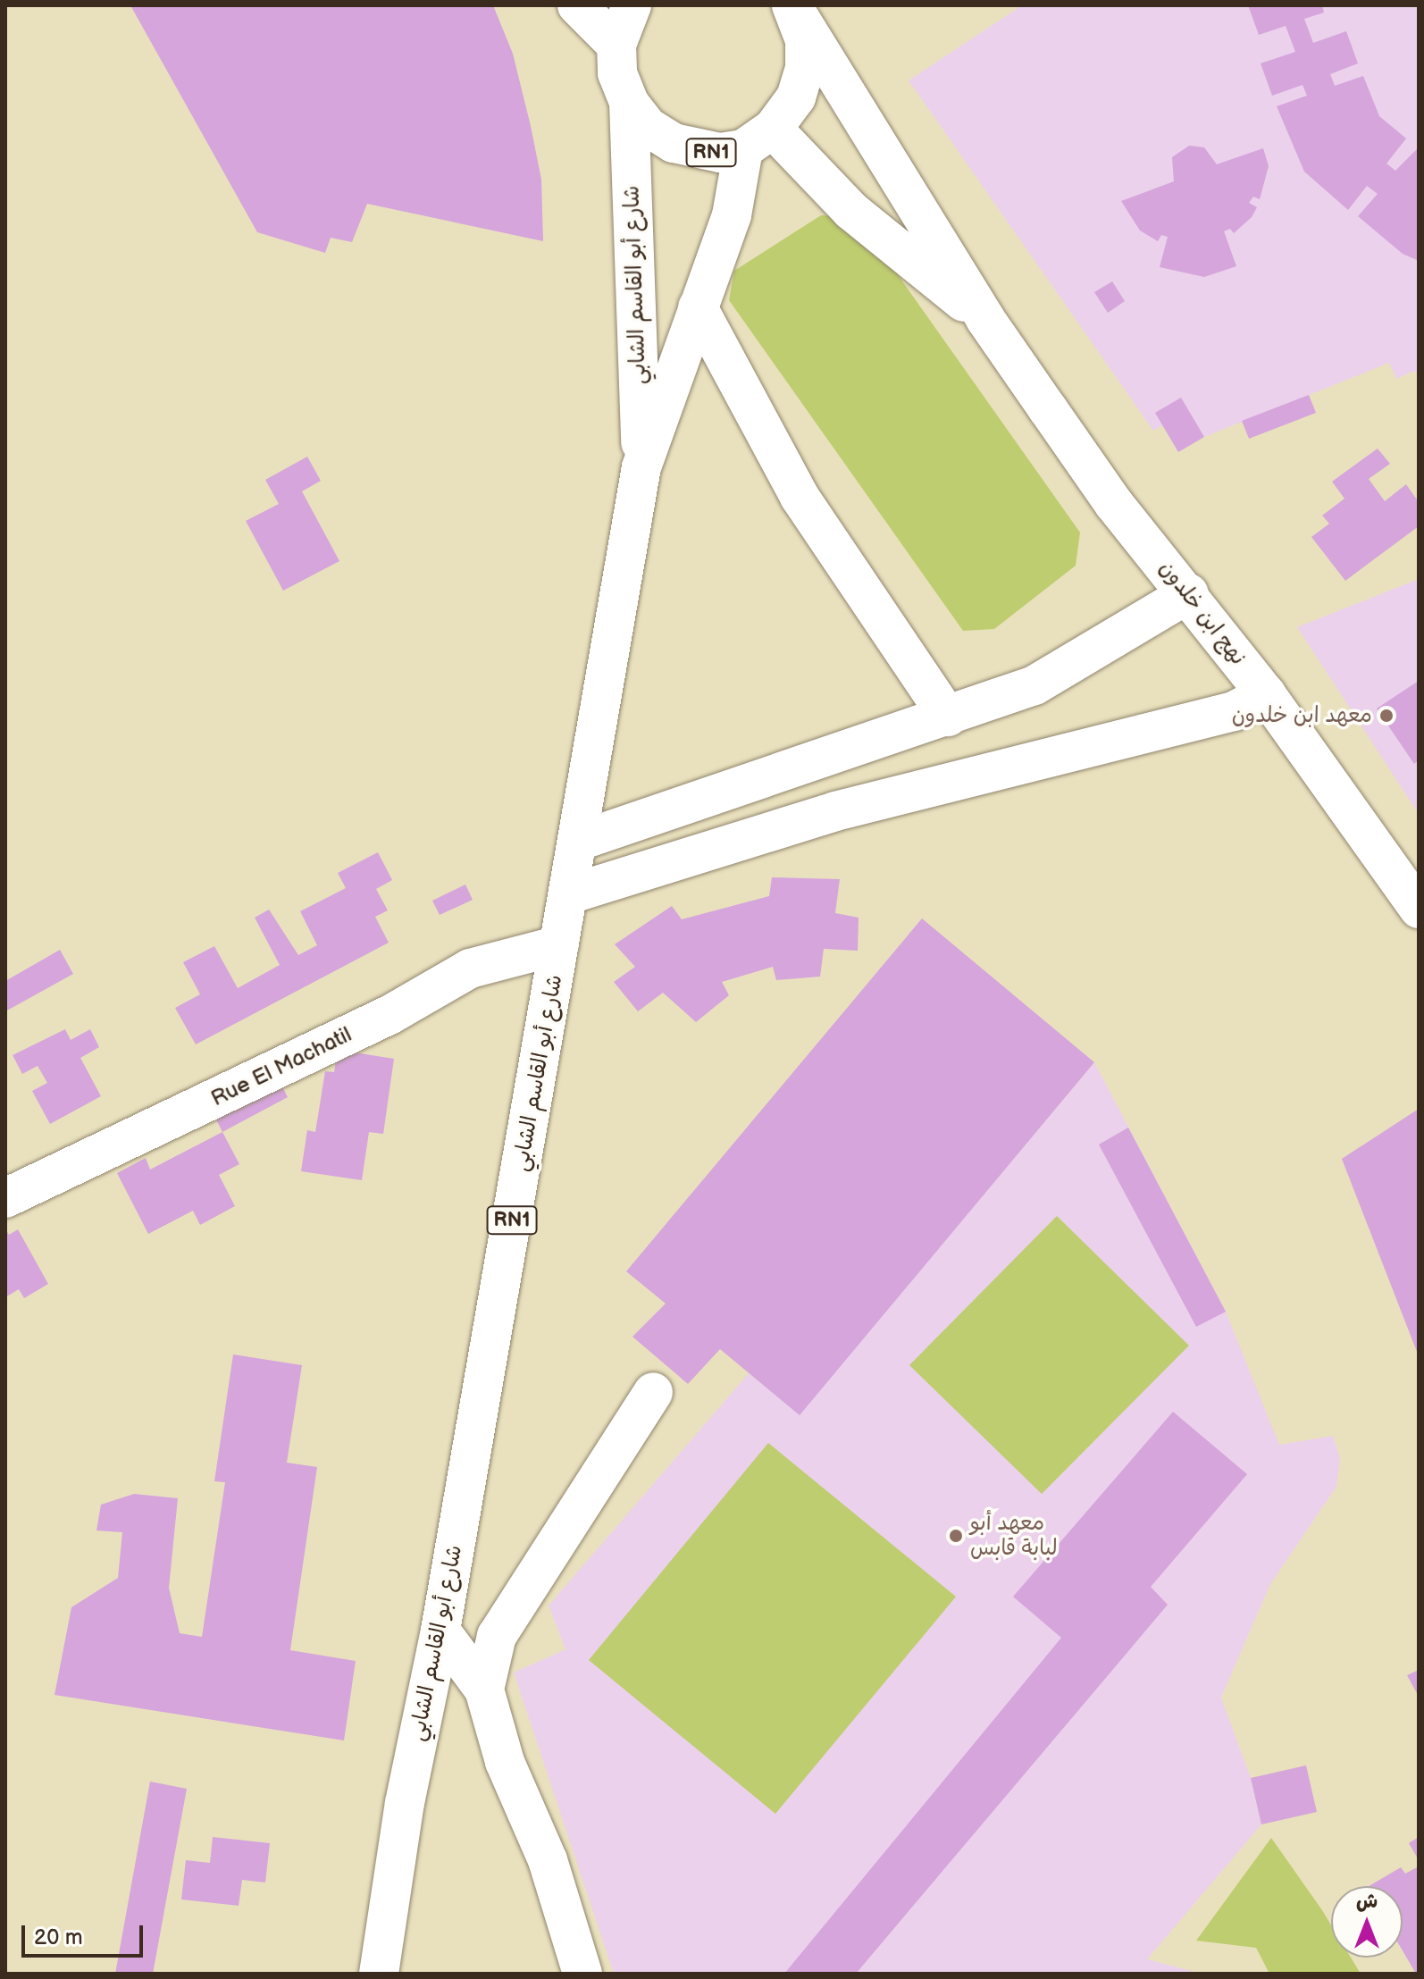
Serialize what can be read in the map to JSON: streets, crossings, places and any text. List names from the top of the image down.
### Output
{
  "streets": {
    "street": [
      "RN1",
      "شارع أبو القاسم الشابي",
      "نهج ابن خلدون",
      "Rue El Machatil"
    ]
  },
  "crossings": [
    ["RN1", "شارع أبو القاسم الشابي"],
    ["شارع أبو القاسم الشابي", "Rue El Machatil"]
  ],
  "places": ["معهد ابن خلدون", "معهد أبو لبابة قابس"],
  "scale_bar": "20 m",
  "north": "top"
}
